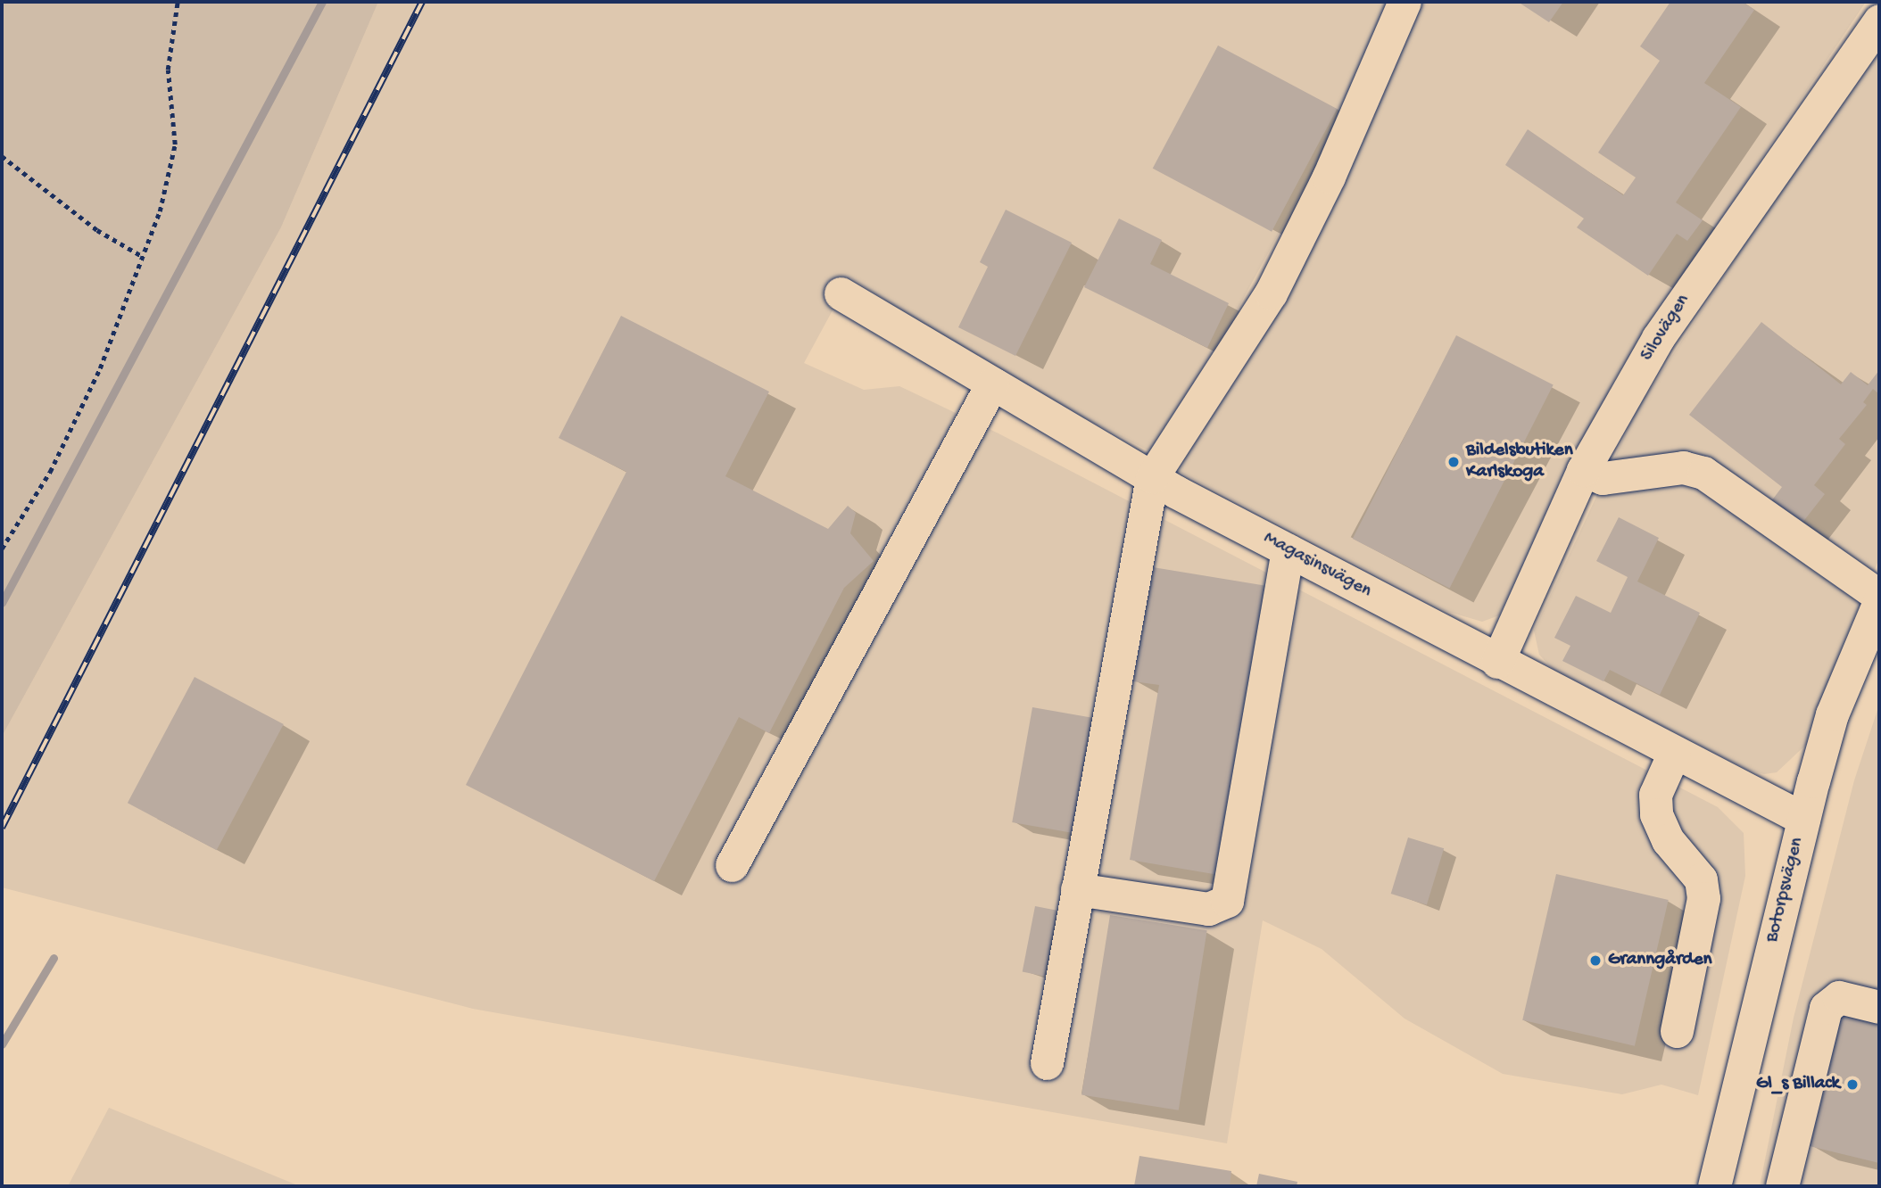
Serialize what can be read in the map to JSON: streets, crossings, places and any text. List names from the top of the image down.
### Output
{
  "streets": {
    "street": ["Silovägen", "Magasinsvägen", "Botorpsvägen"]
  },
  "crossings": [
    ["Silovägen", "Magasinsvägen"],
    ["Magasinsvägen", "Botorpsvägen"]
  ],
  "places": ["Bildelsbutiken Karlskoga", "Granngården", "Gl_s Billack"]
}
